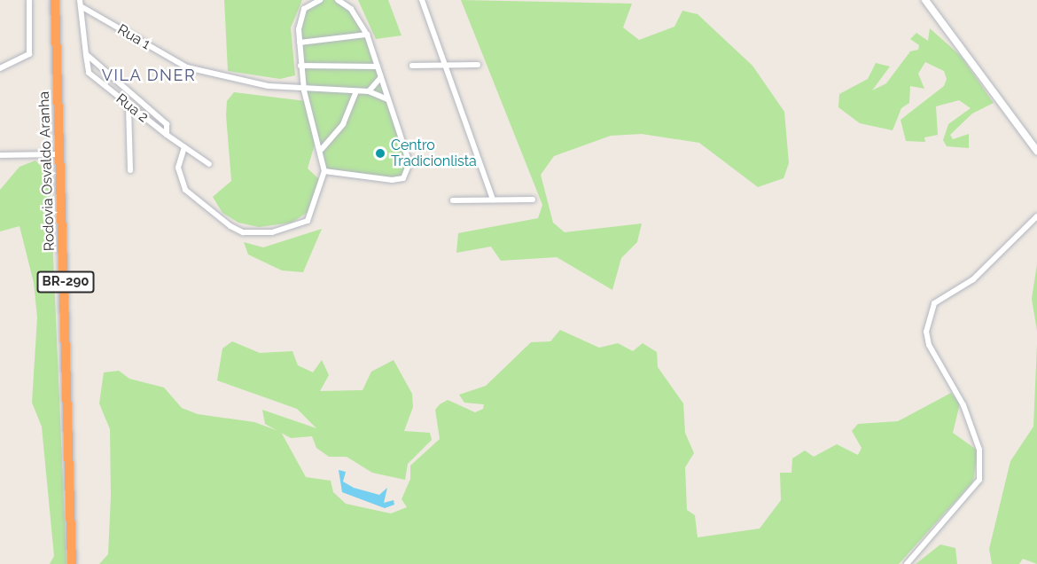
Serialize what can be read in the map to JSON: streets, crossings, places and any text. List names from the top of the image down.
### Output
{
  "streets": {
    "highway": ["Rodovia Osvaldo Aranha", "BR-290"],
    "street": ["Rua 1", "Rua 2"]
  },
  "crossings": [
    ["Rua 1", "Rua 2"]
  ],
  "districts": ["VILA DNER"],
  "places": ["Centro Tradicionlista"]
}
